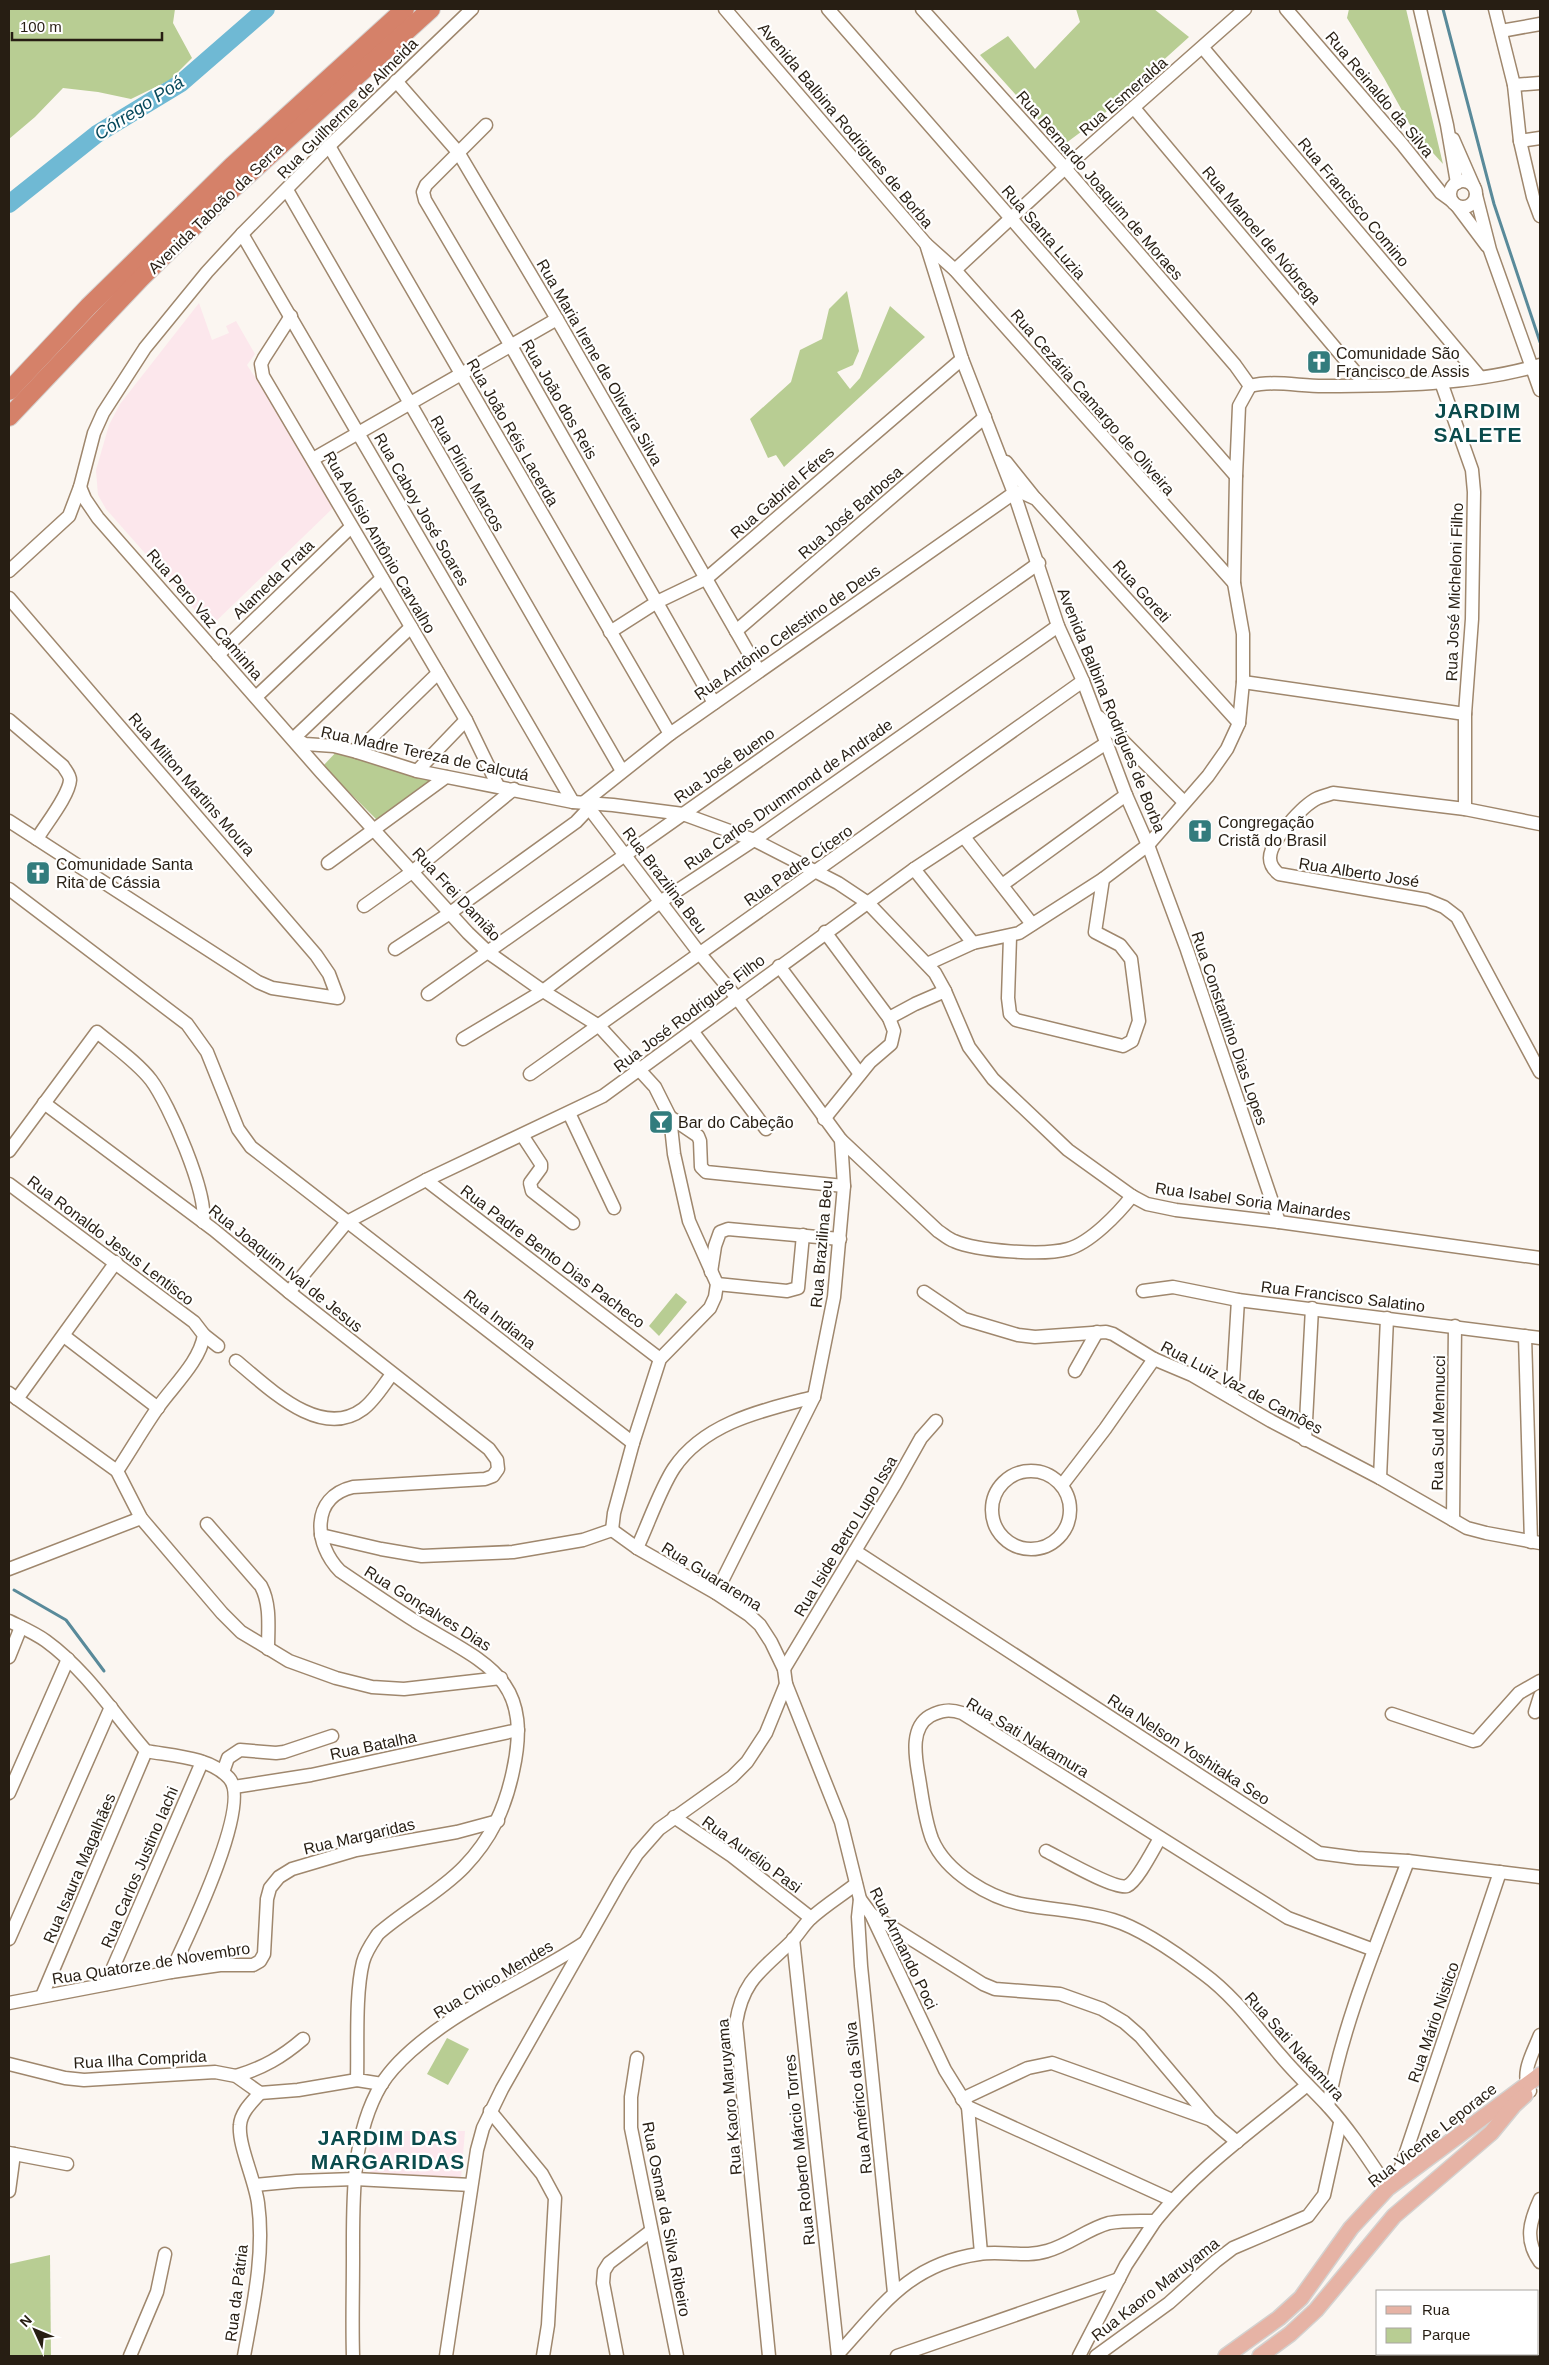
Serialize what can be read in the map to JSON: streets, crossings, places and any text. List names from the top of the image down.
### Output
{
  "streets": {
    "highway": ["Avenida Taboão da Serra"],
    "main road": ["Rua Vicente Leporace"],
    "street": [
      "Rua Reinaldo da Silva",
      "Rua Esmeralda",
      "Rua Guilherme de Almeida",
      "Avenida Balbina Rodrigues de Borba",
      "Rua Bernardo Joaquim de Moraes",
      "Rua Francisco Comino",
      "Rua Santa Luzia",
      "Rua Manoel de Nóbrega",
      "Rua Maria Irene de Oliveira Silva",
      "Rua João dos Reis",
      "Rua Cezária Camargo de Oliveira",
      "Rua João Réis Lacerda",
      "Rua Plínio Marcos",
      "Rua Gabriel Féres",
      "Rua Caboy José Soares",
      "Rua José Barbosa",
      "Rua Aloísio Antônio Carvalho",
      "Alameda Prata",
      "Rua Goreti",
      "Rua José Micheloni Filho",
      "Rua Pero Vaz Caminha",
      "Rua Antônio Celestino de Deus",
      "Rua Madre Tereza de Calcutá",
      "Rua José Bueno",
      "Rua Milton Martins Moura",
      "Rua Carlos Drummond de Andrade",
      "Rua Padre Cícero",
      "Rua Alberto José",
      "Rua Brazilina Beu",
      "Rua Frei Damião",
      "Rua José Rodrigues Filho",
      "Rua Constantino Dias Lopes",
      "Rua Isabel Soria Mainardes",
      "Rua Ronaldo Jesus Lentisco",
      "Rua Padre Bento Dias Pacheco",
      "Rua Joaquim Ival de Jesus",
      "Rua Francisco Salatino",
      "Rua Indiana",
      "Rua Luiz Vaz de Camões",
      "Rua Sud Mennucci",
      "Rua Iside Betro Lupo Issa",
      "Rua Guararema",
      "Rua Gonçalves Dias",
      "Rua Sati Nakamura",
      "Rua Batalha",
      "Rua Nelson Yoshitaka Seo",
      "Rua Margaridas",
      "Rua Aurélio Pasi",
      "Rua Carlos Justino Iachi",
      "Rua Isaura Magalhães",
      "Rua Armando Poci",
      "Rua Quatorze de Novembro",
      "Rua Chico Mendes",
      "Rua Mário Nistico",
      "Rua Ilha Comprida",
      "Rua Kaoro Maruyama",
      "Rua Américo da Silva",
      "Rua Roberto Márcio Torres",
      "Rua Osmar da Silva Ribeiro",
      "Rua da Pátria"
    ]
  },
  "crossings": [
    ["Rua Esmeralda", "Rua Bernardo Joaquim de Moraes"],
    ["Rua Esmeralda", "Rua Francisco Comino"],
    ["Rua Esmeralda", "Rua Santa Luzia"],
    ["Rua Esmeralda", "Rua Manoel de Nóbrega"],
    ["Rua Esmeralda", "Rua Cezária Camargo de Oliveira"],
    ["Rua Guilherme de Almeida", "Rua Maria Irene de Oliveira Silva"],
    ["Rua Guilherme de Almeida", "Rua João Réis Lacerda"],
    ["Rua Guilherme de Almeida", "Rua Plínio Marcos"],
    ["Rua Guilherme de Almeida", "Rua Caboy José Soares"],
    ["Avenida Balbina Rodrigues de Borba", "Rua Bernardo Joaquim de Moraes"],
    ["Avenida Balbina Rodrigues de Borba", "Rua Santa Luzia"],
    ["Avenida Balbina Rodrigues de Borba", "Rua Cezária Camargo de Oliveira"],
    ["Avenida Balbina Rodrigues de Borba", "Rua Gabriel Féres"],
    ["Avenida Balbina Rodrigues de Borba", "Rua José Barbosa"],
    ["Avenida Balbina Rodrigues de Borba", "Rua Goreti"],
    ["Avenida Balbina Rodrigues de Borba", "Rua Antônio Celestino de Deus"],
    ["Avenida Balbina Rodrigues de Borba", "Rua José Bueno"],
    ["Avenida Balbina Rodrigues de Borba", "Rua Carlos Drummond de Andrade"],
    ["Avenida Balbina Rodrigues de Borba", "Rua Padre Cícero"],
    ["Avenida Balbina Rodrigues de Borba", "Rua José Rodrigues Filho"],
    ["Avenida Balbina Rodrigues de Borba", "Rua Constantino Dias Lopes"],
    ["Rua Maria Irene de Oliveira Silva", "Rua João dos Reis"],
    ["Rua Maria Irene de Oliveira Silva", "Rua Gabriel Féres"],
    ["Rua Maria Irene de Oliveira Silva", "Rua José Barbosa"],
    ["Rua Maria Irene de Oliveira Silva", "Rua Antônio Celestino de Deus"],
    ["Rua João dos Reis", "Rua Gabriel Féres"],
    ["Rua João dos Reis", "Rua Antônio Celestino de Deus"],
    ["Rua João Réis Lacerda", "Rua Gabriel Féres"],
    ["Rua João Réis Lacerda", "Rua Antônio Celestino de Deus"],
    ["Rua Plínio Marcos", "Rua Antônio Celestino de Deus"],
    ["Rua Caboy José Soares", "Rua Aloísio Antônio Carvalho"],
    ["Rua Caboy José Soares", "Rua Antônio Celestino de Deus"],
    ["Rua Caboy José Soares", "Rua Madre Tereza de Calcutá"],
    ["Rua Caboy José Soares", "Rua Brazilina Beu"],
    ["Rua Aloísio Antônio Carvalho", "Alameda Prata"],
    ["Rua Aloísio Antônio Carvalho", "Rua Madre Tereza de Calcutá"],
    ["Alameda Prata", "Rua Pero Vaz Caminha"],
    ["Rua José Micheloni Filho", "Rua Alberto José"],
    ["Rua Pero Vaz Caminha", "Rua Madre Tereza de Calcutá"],
    ["Rua Pero Vaz Caminha", "Rua Frei Damião"],
    ["Rua Antônio Celestino de Deus", "Rua Madre Tereza de Calcutá"],
    ["Rua Antônio Celestino de Deus", "Rua Brazilina Beu"],
    ["Rua Antônio Celestino de Deus", "Rua Frei Damião"],
    ["Rua Madre Tereza de Calcutá", "Rua José Bueno"],
    ["Rua Madre Tereza de Calcutá", "Rua Carlos Drummond de Andrade"],
    ["Rua Madre Tereza de Calcutá", "Rua Brazilina Beu"],
    ["Rua Madre Tereza de Calcutá", "Rua Frei Damião"],
    ["Rua Madre Tereza de Calcutá", "Rua Isabel Soria Mainardes"],
    ["Rua José Bueno", "Rua Brazilina Beu"],
    ["Rua José Bueno", "Rua Frei Damião"],
    ["Rua Carlos Drummond de Andrade", "Rua Brazilina Beu"],
    ["Rua Carlos Drummond de Andrade", "Rua Frei Damião"],
    ["Rua Carlos Drummond de Andrade", "Rua Isabel Soria Mainardes"],
    ["Rua Padre Cícero", "Rua Brazilina Beu"],
    ["Rua Padre Cícero", "Rua Frei Damião"],
    ["Rua Padre Cícero", "Rua Isabel Soria Mainardes"],
    ["Rua Brazilina Beu", "Rua José Rodrigues Filho"],
    ["Rua Brazilina Beu", "Rua Guararema"],
    ["Rua Frei Damião", "Rua José Rodrigues Filho"],
    ["Rua José Rodrigues Filho", "Rua Isabel Soria Mainardes"],
    ["Rua José Rodrigues Filho", "Rua Padre Bento Dias Pacheco"],
    ["Rua José Rodrigues Filho", "Rua Joaquim Ival de Jesus"],
    ["Rua José Rodrigues Filho", "Rua Indiana"],
    ["Rua Constantino Dias Lopes", "Rua Isabel Soria Mainardes"],
    ["Rua Joaquim Ival de Jesus", "Rua Gonçalves Dias"],
    ["Rua Francisco Salatino", "Rua Sud Mennucci"],
    ["Rua Luiz Vaz de Camões", "Rua Sud Mennucci"],
    ["Rua Iside Betro Lupo Issa", "Rua Guararema"],
    ["Rua Iside Betro Lupo Issa", "Rua Nelson Yoshitaka Seo"],
    ["Rua Guararema", "Rua Aurélio Pasi"],
    ["Rua Guararema", "Rua Armando Poci"],
    ["Rua Guararema", "Rua Chico Mendes"],
    ["Rua Gonçalves Dias", "Rua Batalha"],
    ["Rua Gonçalves Dias", "Rua Margaridas"],
    ["Rua Sati Nakamura", "Rua Mário Nistico"],
    ["Rua Sati Nakamura", "Rua Kaoro Maruyama"],
    ["Rua Sati Nakamura", "Rua Vicente Leporace"],
    ["Rua Nelson Yoshitaka Seo", "Rua Mário Nistico"],
    ["Rua Margaridas", "Rua Quatorze de Novembro"],
    ["Rua Aurélio Pasi", "Rua Kaoro Maruyama"],
    ["Rua Carlos Justino Iachi", "Rua Quatorze de Novembro"],
    ["Rua Isaura Magalhães", "Rua Quatorze de Novembro"],
    ["Rua Armando Poci", "Rua Kaoro Maruyama"],
    ["Rua Armando Poci", "Rua Américo da Silva"],
    ["Rua Mário Nistico", "Rua Vicente Leporace"],
    ["Rua Ilha Comprida", "Rua da Pátria"],
    ["Rua Kaoro Maruyama", "Rua Roberto Márcio Torres"]
  ],
  "districts": ["JARDIM SALETE", "JARDIM DAS MARGARIDAS"],
  "water": ["Córrego Poá"],
  "places": {
    "church": ["Comunidade São Francisco de Assis", "Congregação Cristã do Brasil", "Comunidade Santa Rita de Cássia"],
    "bar": ["Bar do Cabeção"]
  },
  "legend": ["Rua", "Parque"],
  "scale_bar": "100 m",
  "north": "top left"
}
